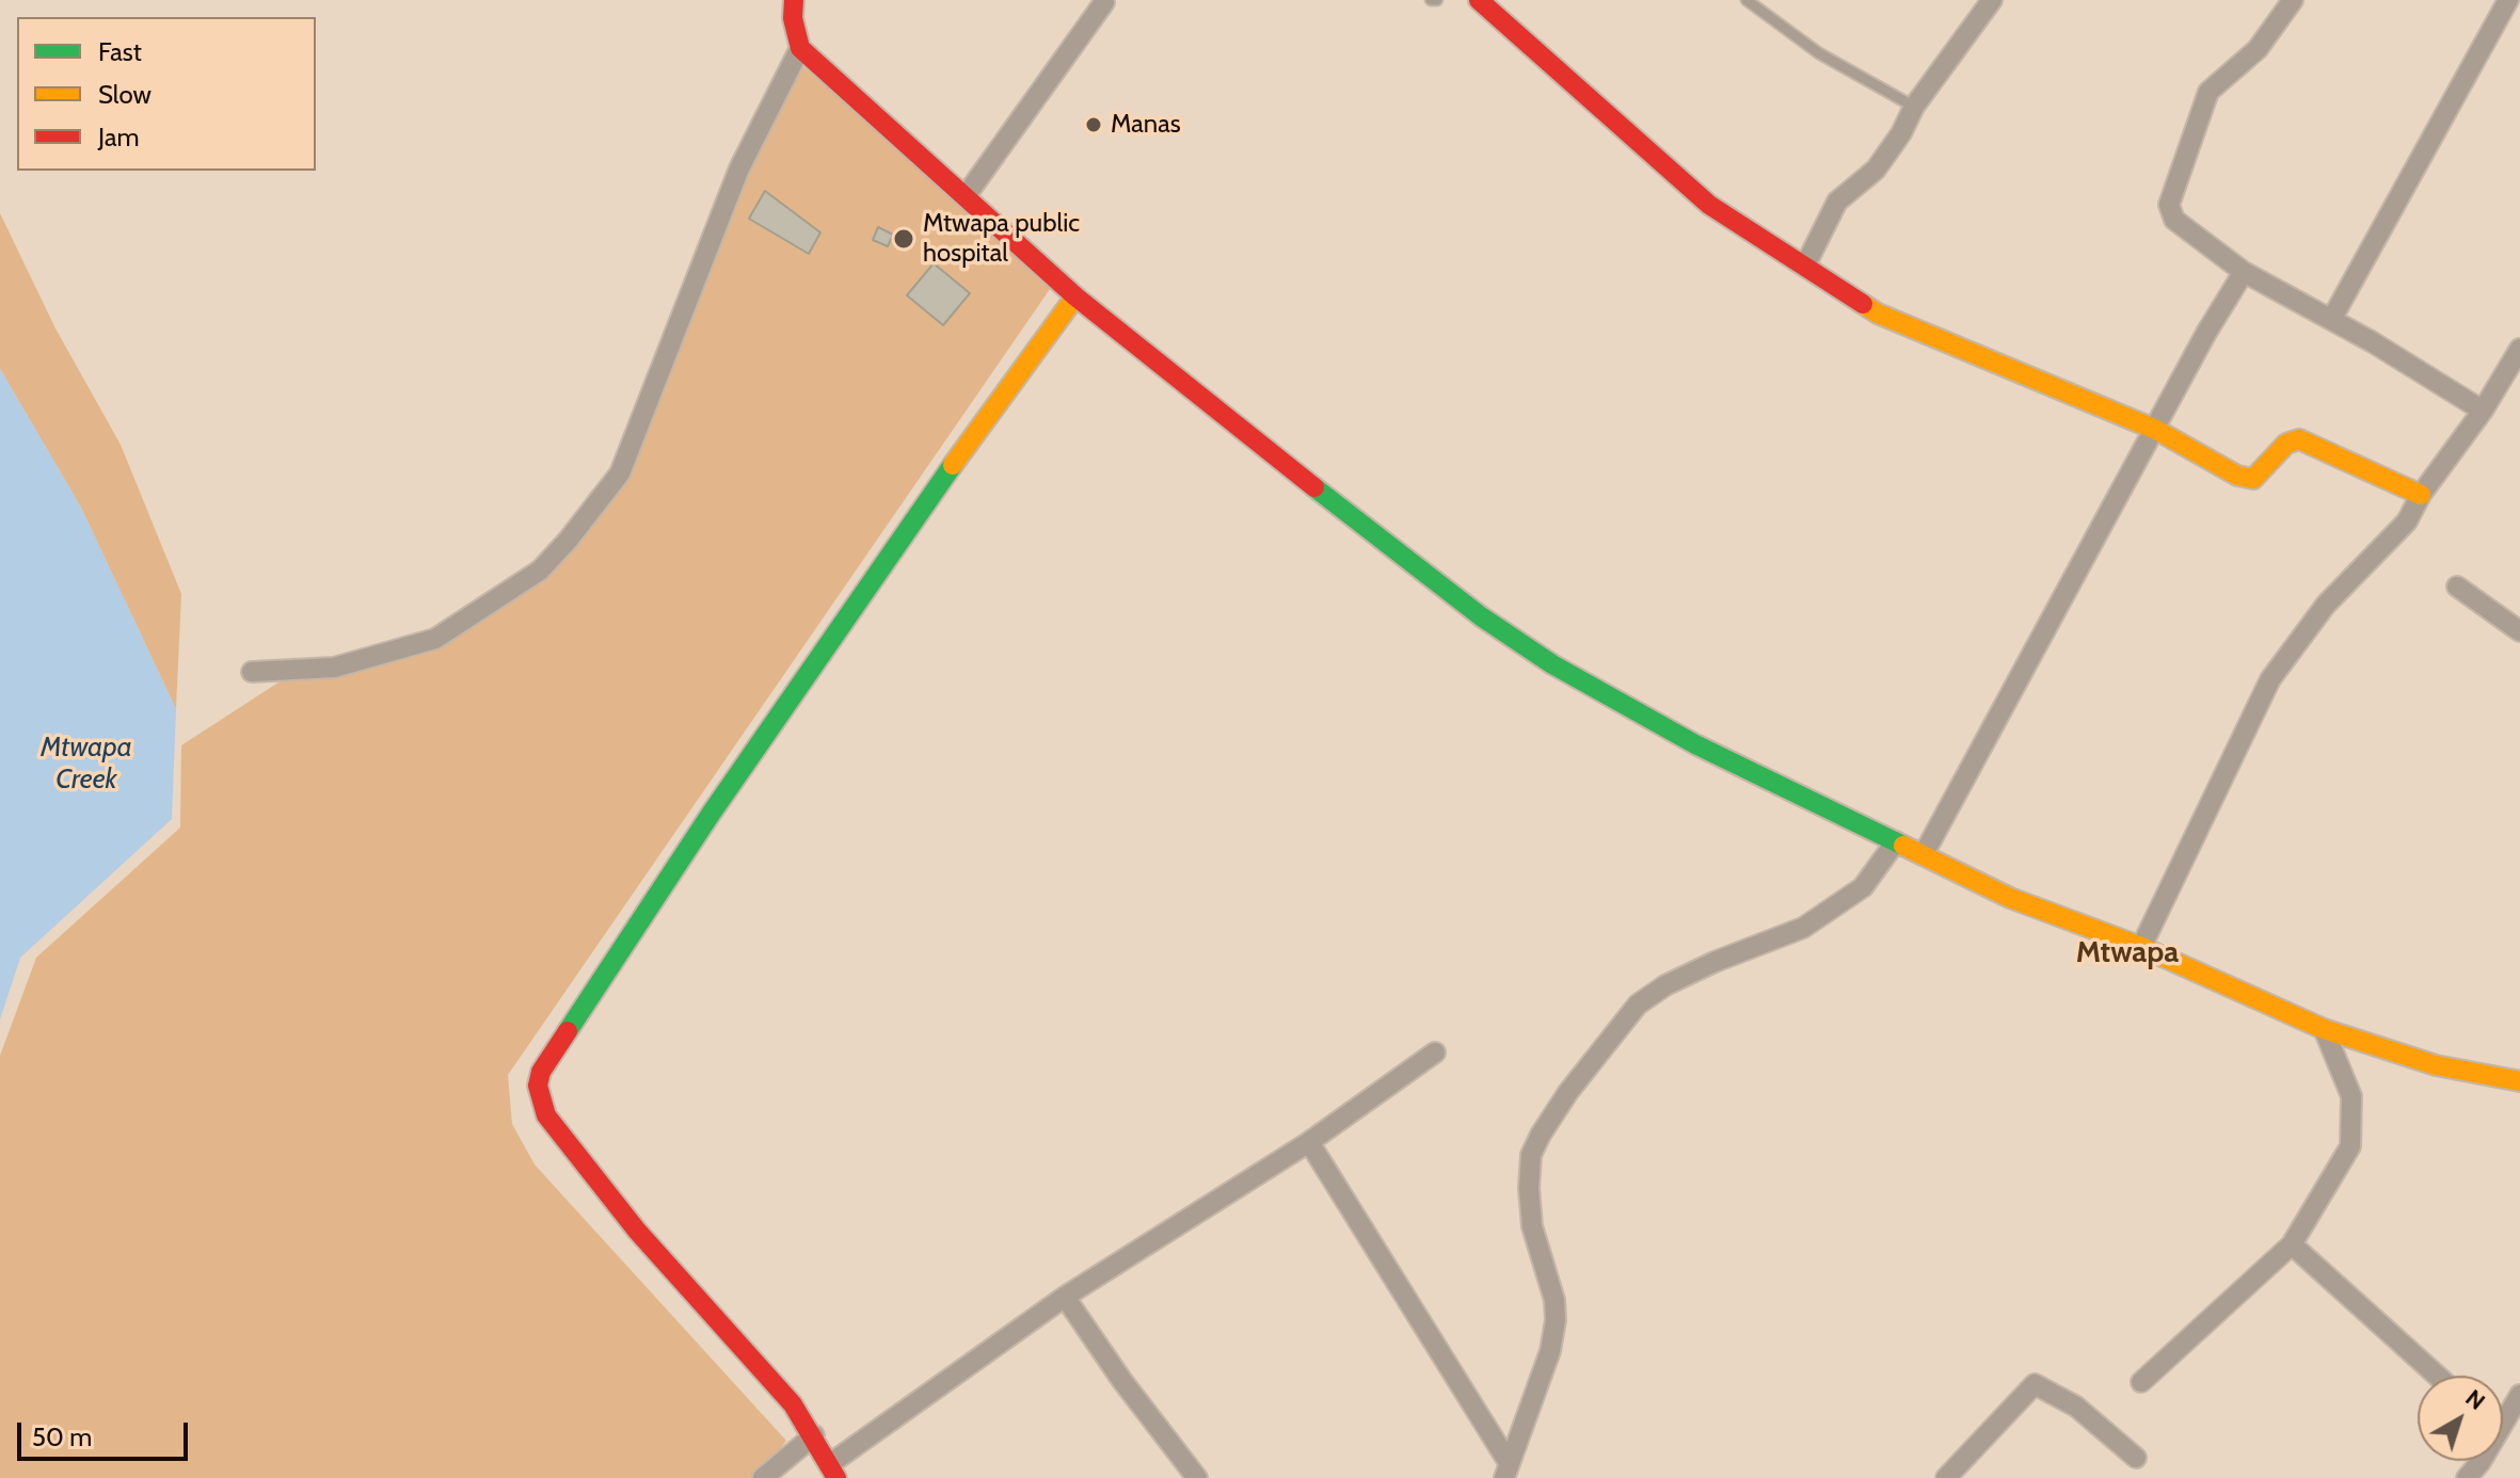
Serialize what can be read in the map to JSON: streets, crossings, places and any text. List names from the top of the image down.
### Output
{
  "districts": ["Mtwapa"],
  "water": ["Mtwapa Creek"],
  "places": ["Manas", "Mtwapa public hospital"],
  "legend": ["Fast", "Slow", "Jam"],
  "scale_bar": "50 m",
  "north": "top right"
}
